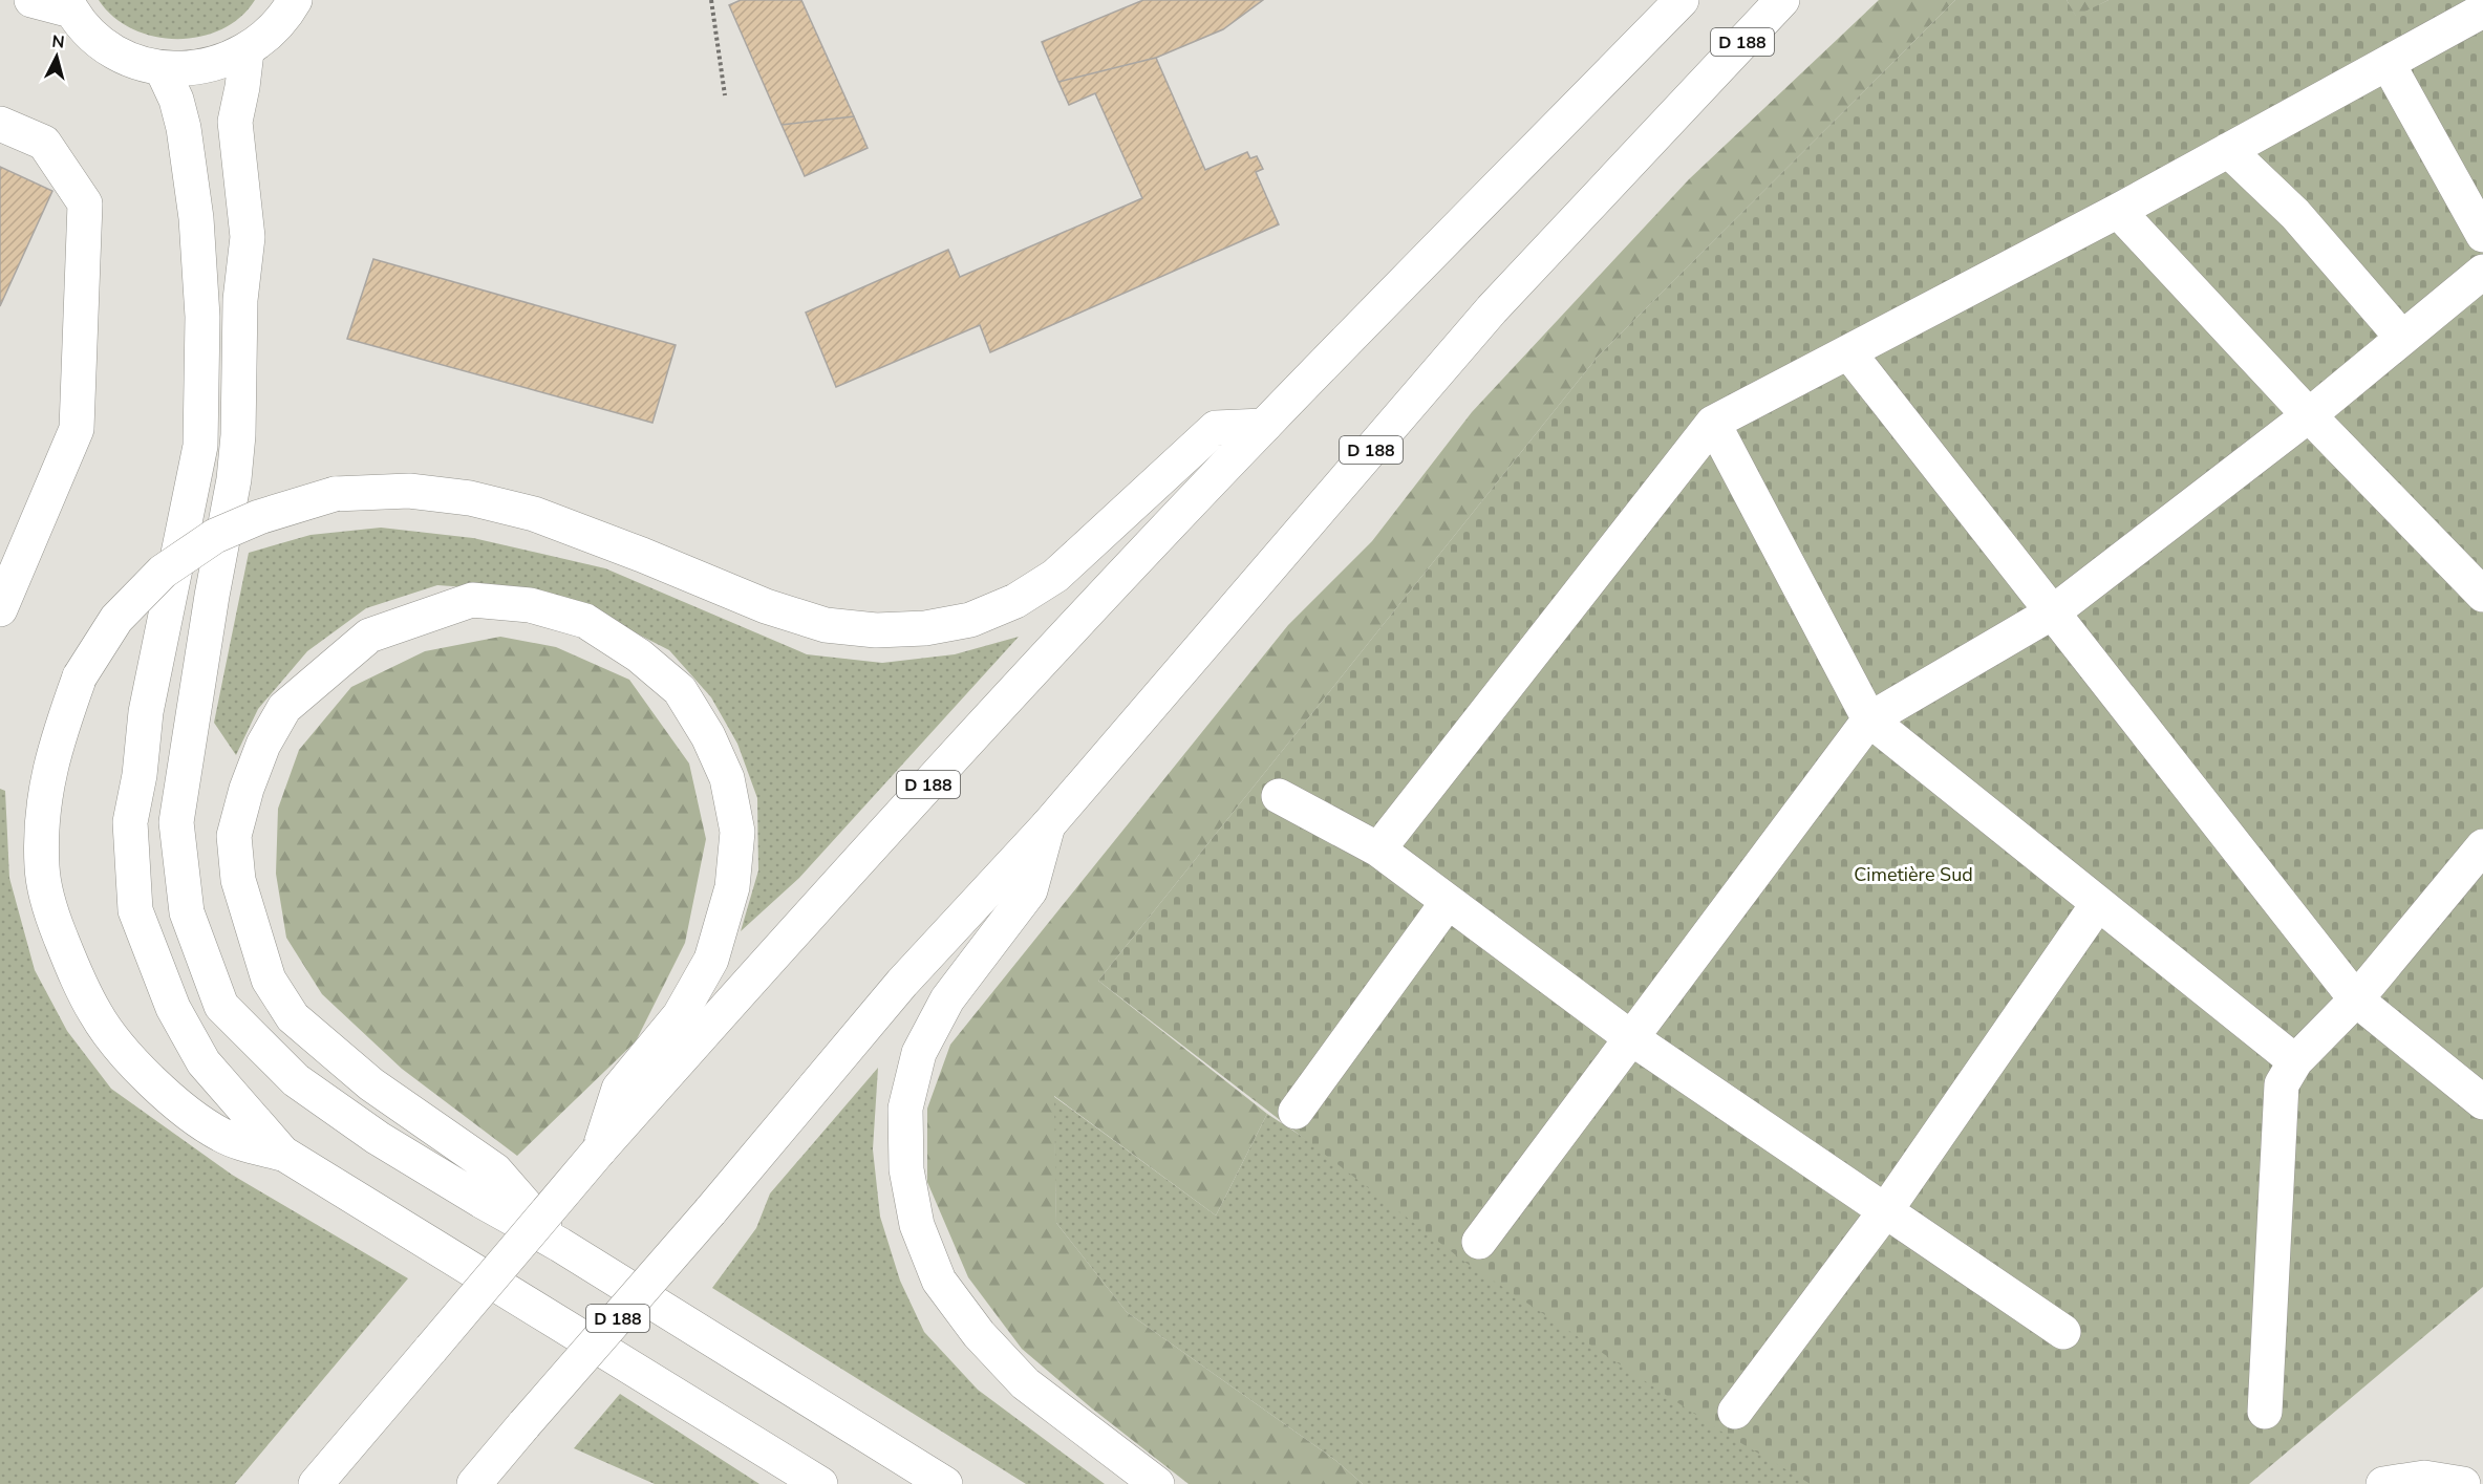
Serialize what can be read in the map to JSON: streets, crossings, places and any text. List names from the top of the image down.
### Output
{
  "streets": {
    "main road": ["D 188"]
  },
  "parks": ["Cimetière Sud"],
  "north": "top"
}
